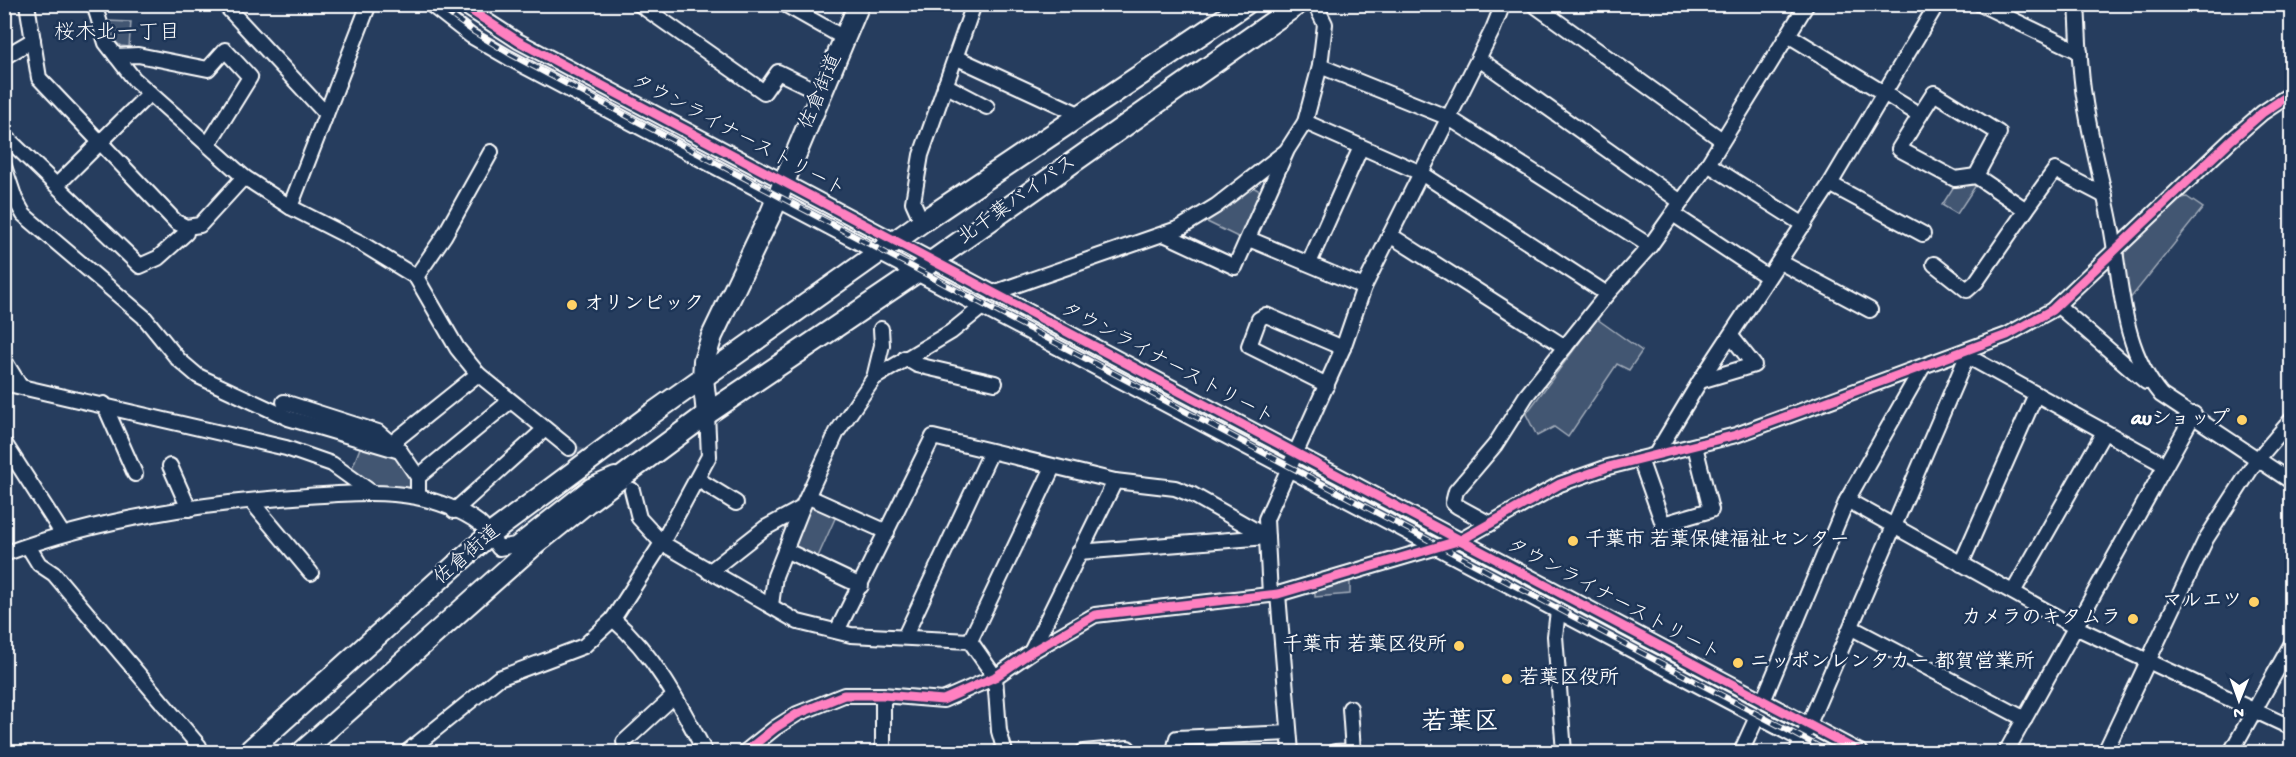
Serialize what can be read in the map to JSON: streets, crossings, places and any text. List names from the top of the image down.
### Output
{
  "streets": {
    "highway": ["佐倉街道", "北千葉バイパス"],
    "street": ["タウンライナーストリート"]
  },
  "crossings": [
    ["佐倉街道", "タウンライナーストリート"],
    ["佐倉街道", "北千葉バイパス"],
    ["タウンライナーストリート", "北千葉バイパス"]
  ],
  "districts": ["桜木北一丁目", "若葉区"],
  "places": [
    "オリンピック",
    "auショップ",
    "千葉市 若葉保健福祉センター",
    "マルエツ",
    "カメラのキタムラ",
    "千葉市 若葉区役所",
    "ニッポンレンタカー 都賀営業所",
    "若葉区役所"
  ],
  "north": "bottom"
}
